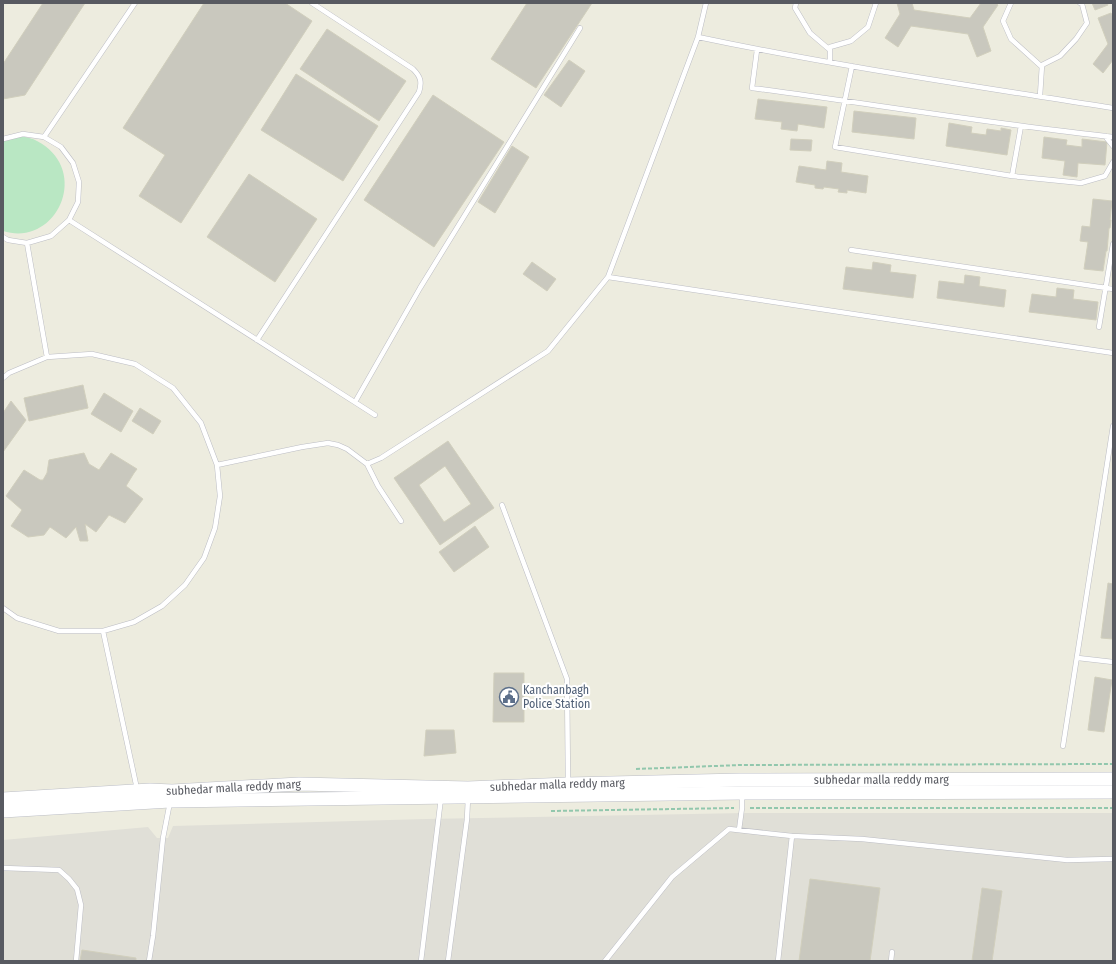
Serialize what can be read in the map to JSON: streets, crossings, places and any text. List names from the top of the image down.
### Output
{
  "streets": {
    "main road": ["subhedar malla reddy marg"]
  },
  "places": {
    "public building": ["Kanchanbagh Police Station"]
  }
}
